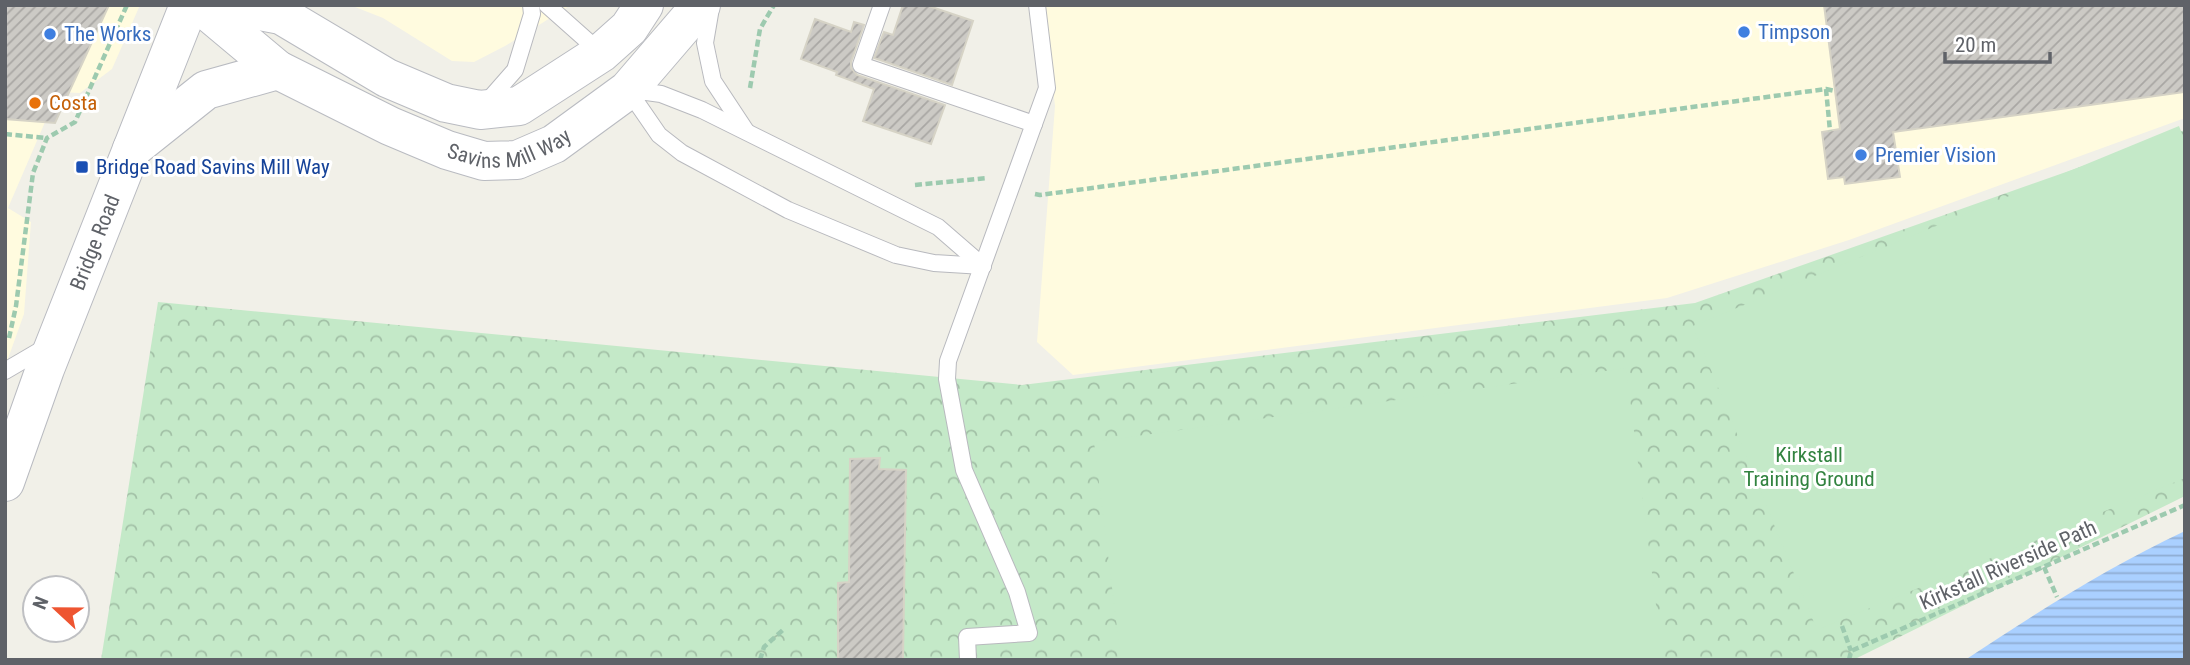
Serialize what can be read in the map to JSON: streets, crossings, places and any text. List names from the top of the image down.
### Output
{
  "streets": {
    "street": ["Savins Mill Way", "Bridge Road"],
    "path": ["Kirkstall Riverside Path"]
  },
  "parks": ["Kirkstall Training Ground"],
  "places": {
    "other": [
      "Timpson",
      "The Works",
      "Costa",
      "Premier Vision"
    ],
    "transit": ["Bridge Road Savins Mill Way"]
  },
  "scale_bar": "20 m",
  "north": "left"
}
